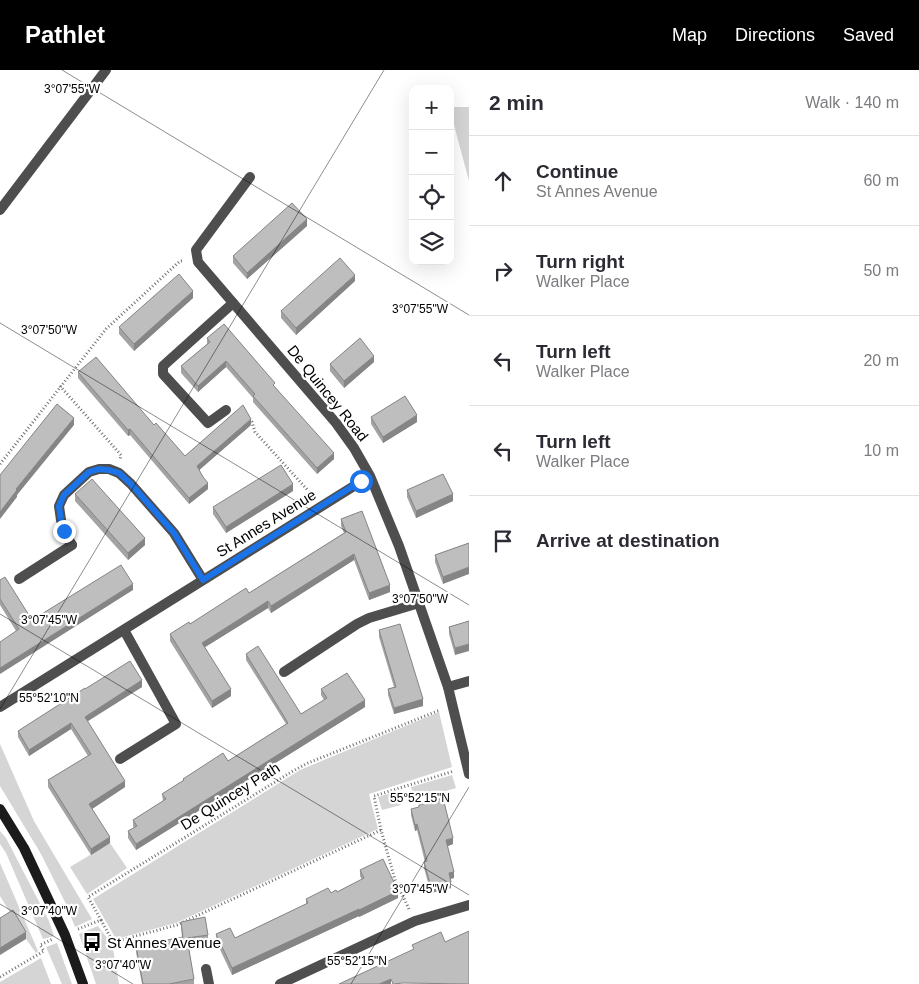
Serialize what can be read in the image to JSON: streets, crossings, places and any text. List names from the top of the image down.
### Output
{
  "streets": {
    "street": ["De Quincey Road", "St Annes Avenue"],
    "path": ["De Quincey Path"]
  },
  "crossings": [
    ["De Quincey Road", "St Annes Avenue"],
    ["De Quincey Road", "De Quincey Path"]
  ],
  "places": {
    "bus stop": ["St Annes Avenue"]
  },
  "page": {
    "header": "Pathlet",
    "nav": ["Map", "Directions", "Saved"],
    "heading": ["2 min", "Walk · 140 m"],
    "map_buttons": ["+", "−"],
    "list": [
      ["Continue", "St Annes Avenue", "60 m"],
      ["Turn right", "Walker Place", "50 m"],
      ["Turn left", "Walker Place", "20 m"],
      ["Turn left", "Walker Place", "10 m"],
      "Arrive at destination"
    ]
  },
  "coordinates": [
    "3°07'55\"W",
    "3°07'50\"W",
    "3°07'45\"W",
    "55°52'10\"N",
    "55°52'15\"N",
    "3°07'40\"W"
  ]
}
